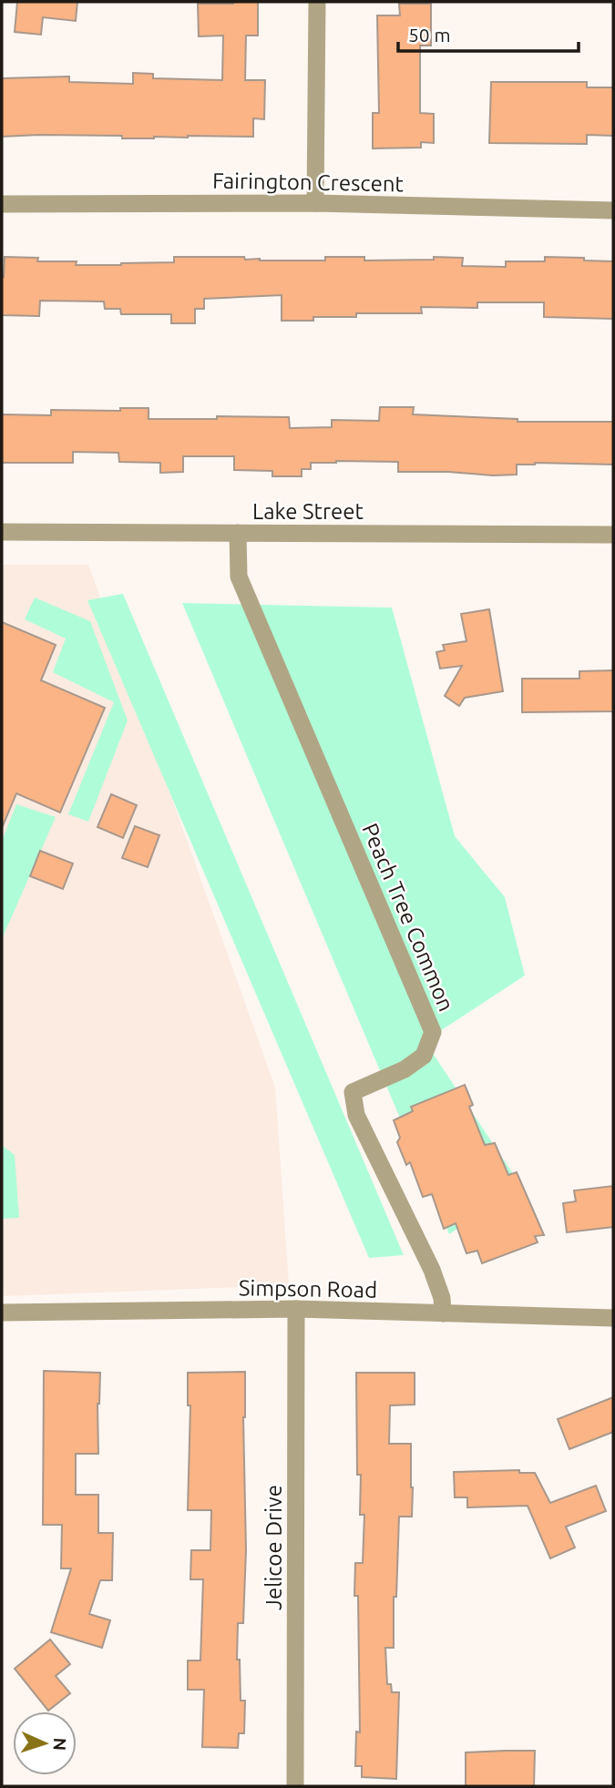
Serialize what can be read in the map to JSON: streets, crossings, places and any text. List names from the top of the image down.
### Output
{
  "streets": {
    "street": [
      "Fairington Crescent",
      "Lake Street",
      "Peach Tree Common",
      "Simpson Road",
      "Jelicoe Drive"
    ]
  },
  "crossings": [
    ["Lake Street", "Peach Tree Common"],
    ["Peach Tree Common", "Simpson Road"],
    ["Simpson Road", "Jelicoe Drive"]
  ],
  "scale_bar": "50 m",
  "north": "right"
}
